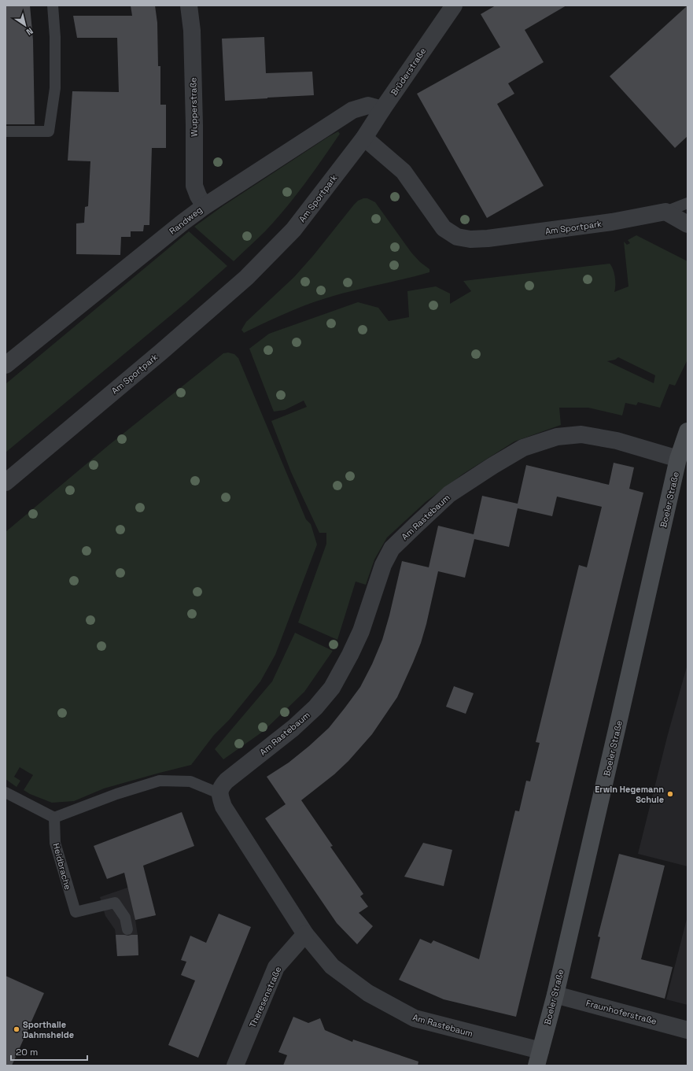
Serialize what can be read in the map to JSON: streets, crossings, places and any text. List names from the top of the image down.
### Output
{
  "streets": {
    "street": [
      "Brüderstraße",
      "Wupperstraße",
      "Am Sportpark",
      "Randweg",
      "Boeler Straße",
      "Am Rastebaum",
      "Theresenstraße",
      "Fraunhoferstraße"
    ],
    "lane": ["Heidbrache"]
  },
  "crossings": [
    ["Brüderstraße", "Am Sportpark"],
    ["Brüderstraße", "Randweg"],
    ["Wupperstraße", "Randweg"],
    ["Boeler Straße", "Am Rastebaum"],
    ["Boeler Straße", "Fraunhoferstraße"],
    ["Am Rastebaum", "Theresenstraße"]
  ],
  "places": ["Erwin Hegemann Schule", "Sporthalle Dahmsheide"],
  "scale_bar": "20 m",
  "north": "bottom right"
}
